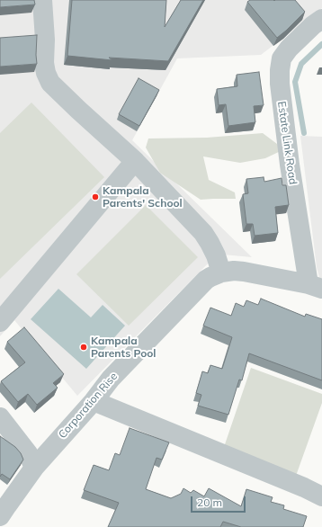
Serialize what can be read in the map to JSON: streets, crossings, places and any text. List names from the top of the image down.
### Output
{
  "streets": {
    "street": ["Estate Link Road", "Corporation Rise"]
  },
  "crossings": [
    ["Estate Link Road", "Corporation Rise"]
  ],
  "places": ["Kampala Parents' School", "Kampala Parents Pool"],
  "scale_bar": "20 m"
}
